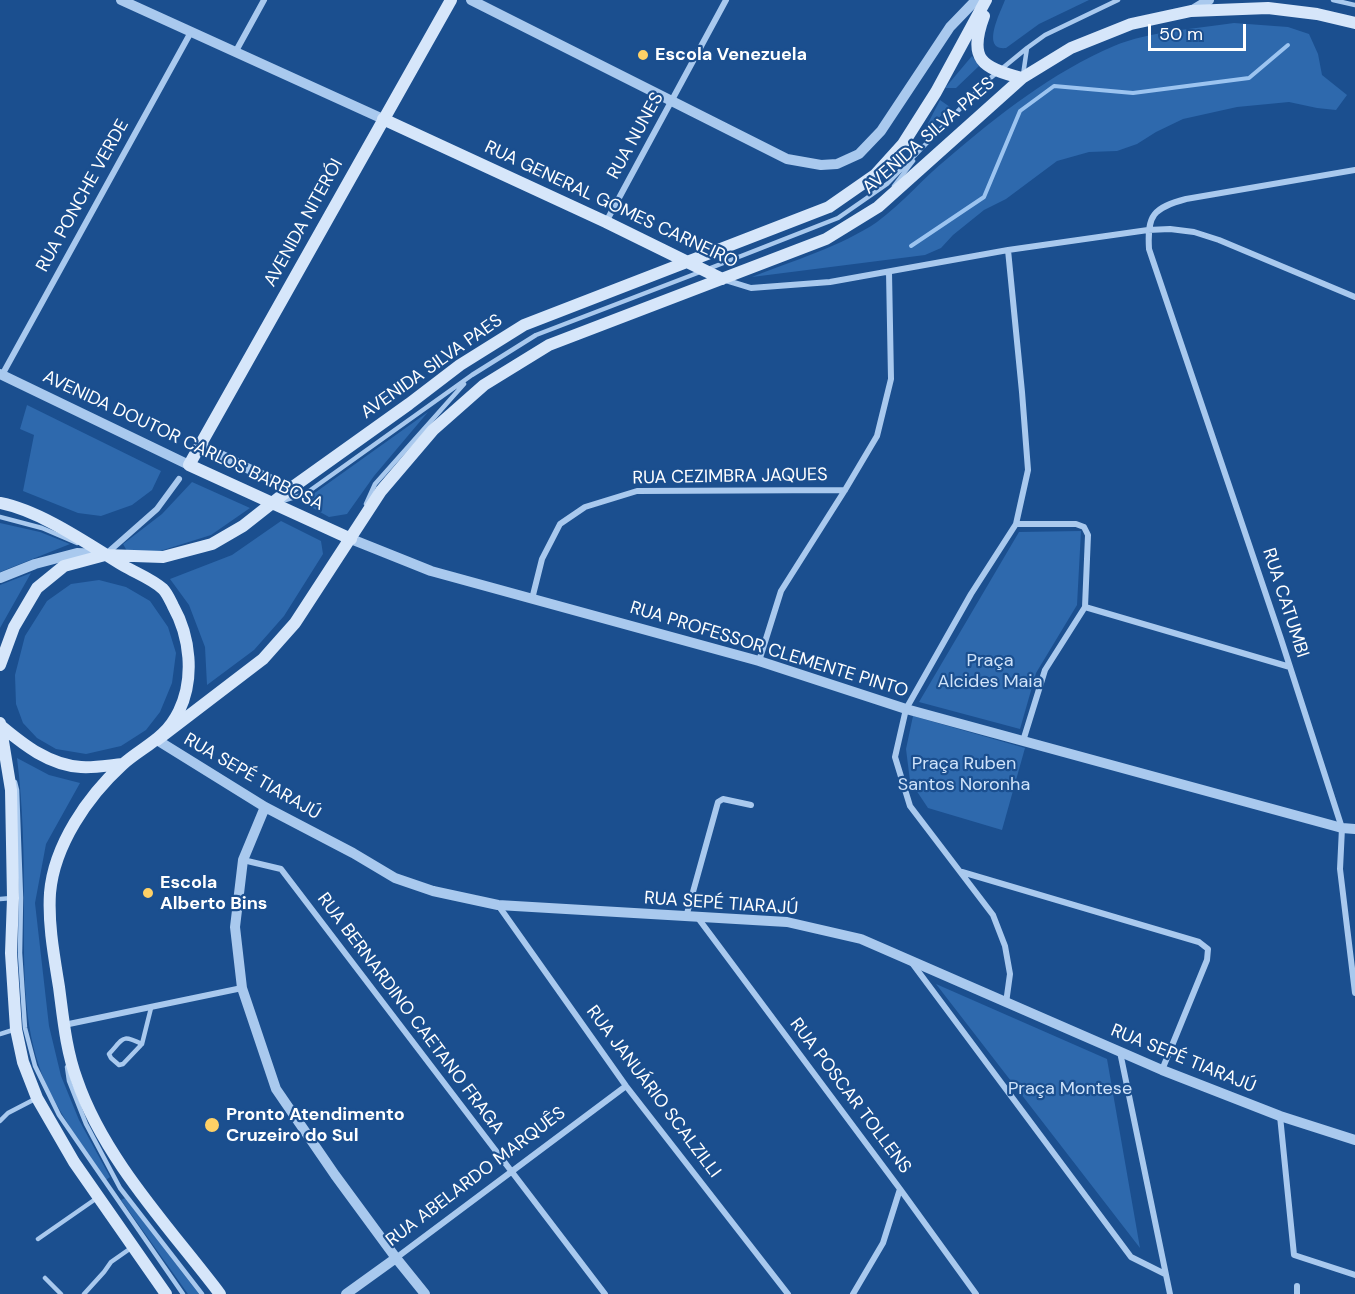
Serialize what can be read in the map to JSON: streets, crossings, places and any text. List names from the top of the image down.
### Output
{
  "streets": {
    "main road": [
      "AVENIDA SILVA PAES",
      "RUA GENERAL GOMES CARNEIRO",
      "AVENIDA NITERÓI",
      "AVENIDA DOUTOR CARLOS BARBOSA"
    ],
    "street": [
      "RUA NUNES",
      "RUA PONCHE VERDE",
      "RUA CEZIMBRA JAQUES",
      "RUA CATUMBI",
      "RUA PROFESSOR CLEMENTE PINTO",
      "RUA SEPÉ TIARAJÚ",
      "RUA BERNARDINO CAETANO FRAGA",
      "RUA JANUÁRIO SCALZILLI",
      "RUA POSCAR TOLLENS",
      "RUA ABELARDO MARQUÊS"
    ]
  },
  "crossings": [
    ["RUA NUNES", "RUA GENERAL GOMES CARNEIRO"],
    ["AVENIDA SILVA PAES", "RUA GENERAL GOMES CARNEIRO"],
    ["AVENIDA SILVA PAES", "AVENIDA DOUTOR CARLOS BARBOSA"],
    ["AVENIDA SILVA PAES", "RUA PROFESSOR CLEMENTE PINTO"],
    ["AVENIDA SILVA PAES", "RUA SEPÉ TIARAJÚ"],
    ["RUA PONCHE VERDE", "RUA GENERAL GOMES CARNEIRO"],
    ["RUA PONCHE VERDE", "AVENIDA DOUTOR CARLOS BARBOSA"],
    ["RUA GENERAL GOMES CARNEIRO", "AVENIDA NITERÓI"],
    ["RUA GENERAL GOMES CARNEIRO", "RUA CATUMBI"],
    ["AVENIDA NITERÓI", "AVENIDA DOUTOR CARLOS BARBOSA"],
    ["AVENIDA DOUTOR CARLOS BARBOSA", "RUA PROFESSOR CLEMENTE PINTO"],
    ["RUA CEZIMBRA JAQUES", "RUA PROFESSOR CLEMENTE PINTO"],
    ["RUA CATUMBI", "RUA PROFESSOR CLEMENTE PINTO"],
    ["RUA SEPÉ TIARAJÚ", "RUA JANUÁRIO SCALZILLI"],
    ["RUA SEPÉ TIARAJÚ", "RUA POSCAR TOLLENS"],
    ["RUA BERNARDINO CAETANO FRAGA", "RUA ABELARDO MARQUÊS"],
    ["RUA JANUÁRIO SCALZILLI", "RUA ABELARDO MARQUÊS"]
  ],
  "parks": ["Praça Alcides Maia", "Praça Ruben Santos Noronha", "Praça Montese"],
  "places": ["Escola Venezuela", "Escola Alberto Bins", "Pronto Atendimento Cruzeiro do Sul"],
  "scale_bar": "50 m"
}
